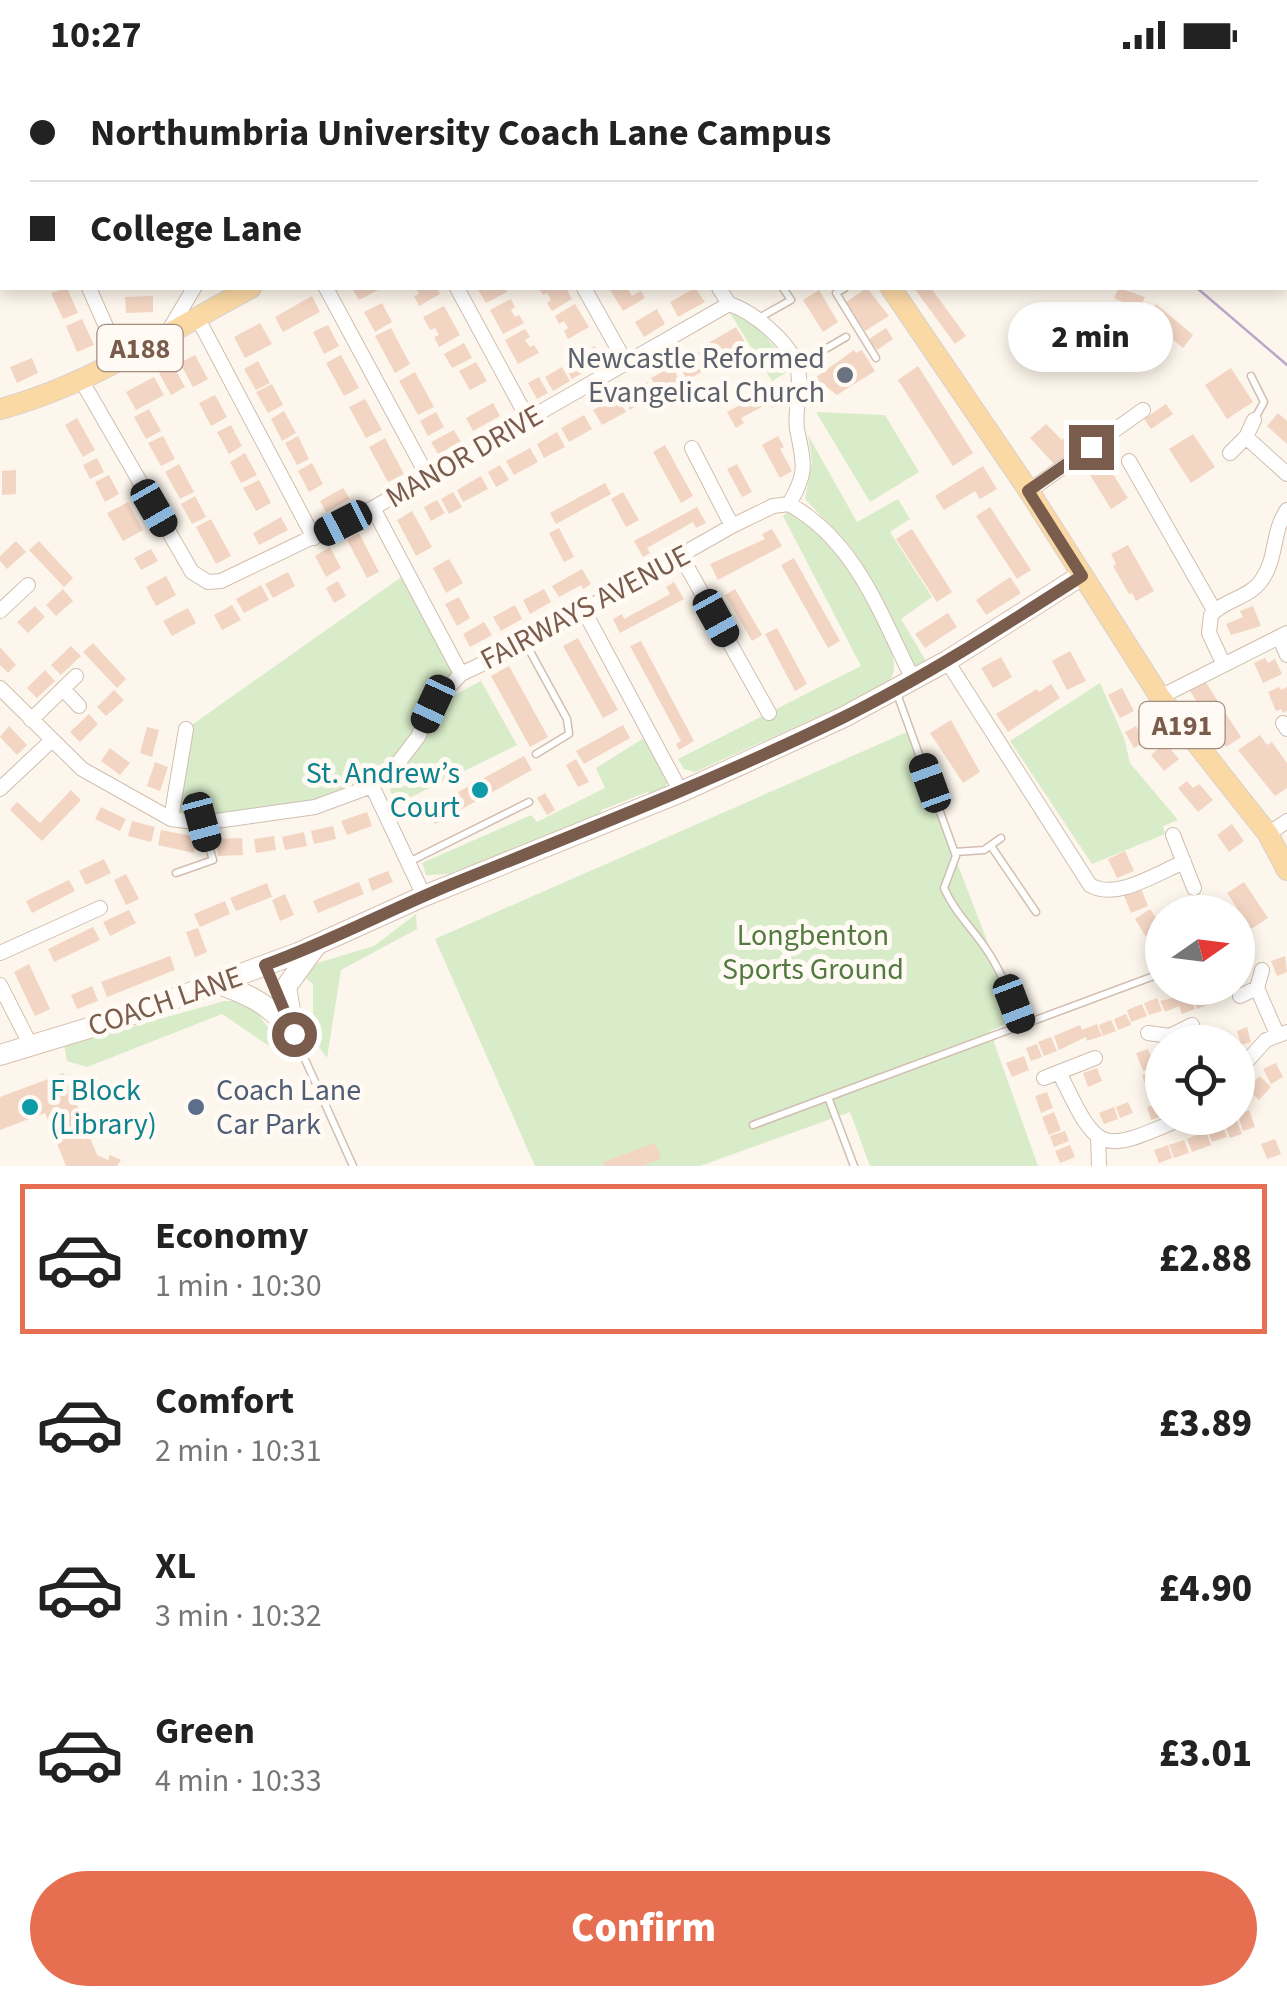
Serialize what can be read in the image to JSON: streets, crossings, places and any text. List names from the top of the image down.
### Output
{
  "streets": {
    "main road": ["A188", "A191"],
    "street": ["MANOR DRIVE", "FAIRWAYS AVENUE", "COACH LANE"]
  },
  "crossings": [
    ["A188", "MANOR DRIVE"],
    ["A191", "COACH LANE"]
  ],
  "parks": ["Longbenton Sports Ground"],
  "places": [
    "Newcastle Reformed Evangelical Church",
    "St. Andrew’s Court",
    "F Block (Library)",
    "Coach Lane Car Park"
  ],
  "north": "right",
  "page": {
    "status": "10:27",
    "banner": ["Northumbria University Coach Lane Campus", "College Lane"],
    "bubble": "2 min",
    "list": [
      {
        "name": "Economy",
        "note": "1 min · 10:30",
        "value": "£2.88"
      },
      {
        "name": "Comfort",
        "note": "2 min · 10:31",
        "value": "£3.89"
      },
      {
        "name": "XL",
        "note": "3 min · 10:32",
        "value": "£4.90"
      },
      {
        "name": "Green",
        "note": "4 min · 10:33",
        "value": "£3.01"
      }
    ],
    "buttons": "Confirm"
  }
}
